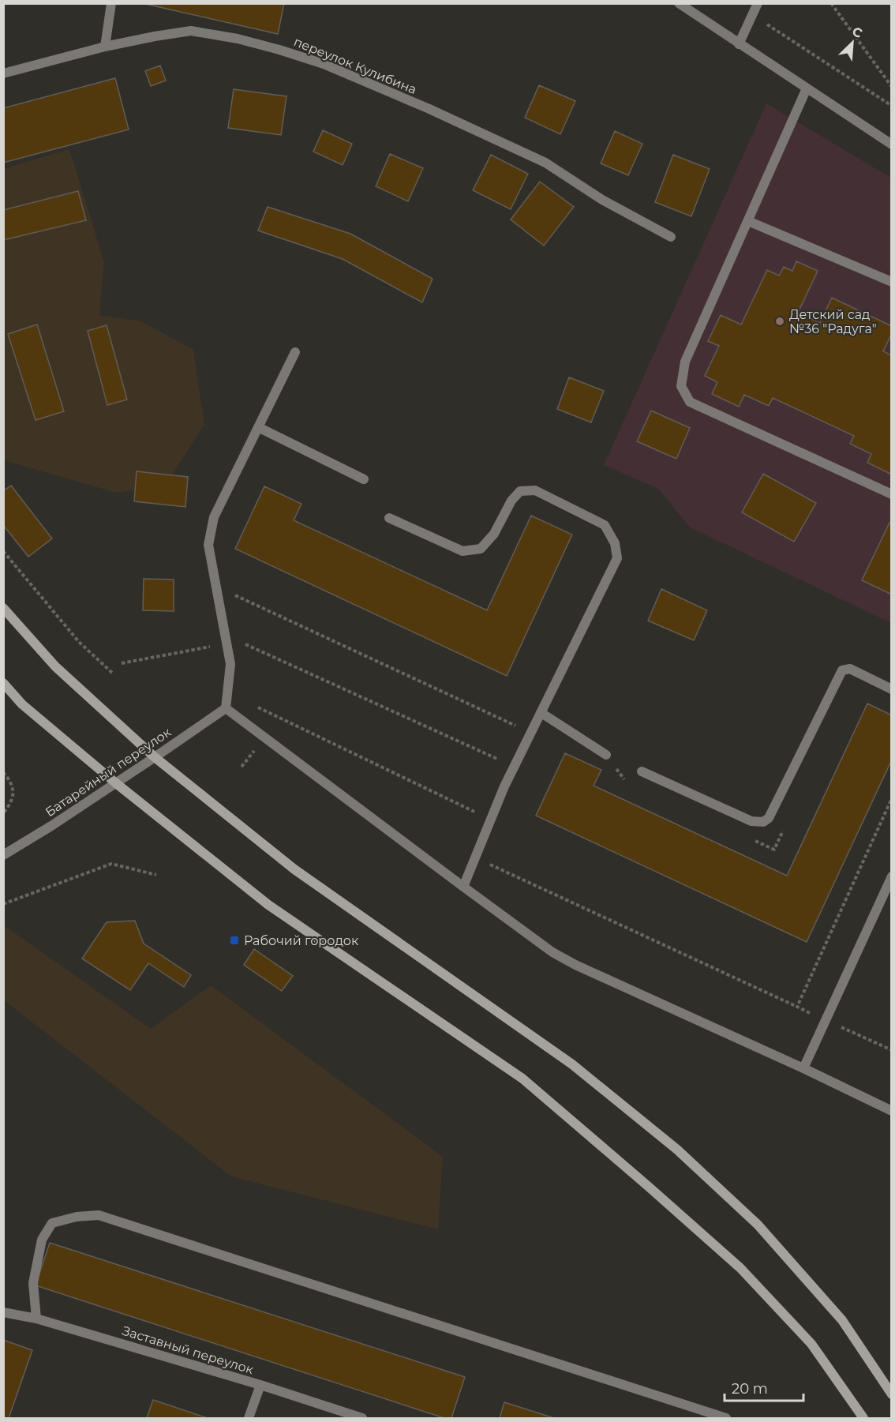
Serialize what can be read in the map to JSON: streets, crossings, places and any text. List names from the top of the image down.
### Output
{
  "streets": {
    "street": ["переулок Кулибина", "Батарейный переулок", "Заставный переулок"]
  },
  "places": {
    "other": ["Детский сад №36 \"Радуга\""],
    "transit": ["Рабочий городок"]
  },
  "scale_bar": "20 m",
  "north": "top right"
}
